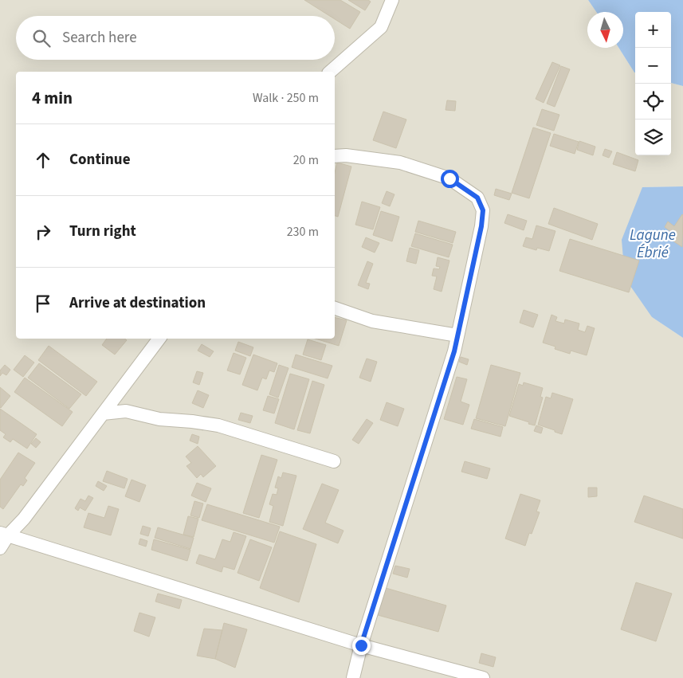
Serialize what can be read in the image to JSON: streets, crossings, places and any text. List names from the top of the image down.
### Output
{
  "water": ["Lagune Ébrié"],
  "north": "bottom",
  "page": {
    "map_buttons": ["+", "−"],
    "search": "Search here",
    "heading": ["4 min", "Walk · 250 m"],
    "list": [
      ["Continue", "20 m"],
      ["Turn right", "230 m"],
      "Arrive at destination"
    ]
  }
}
